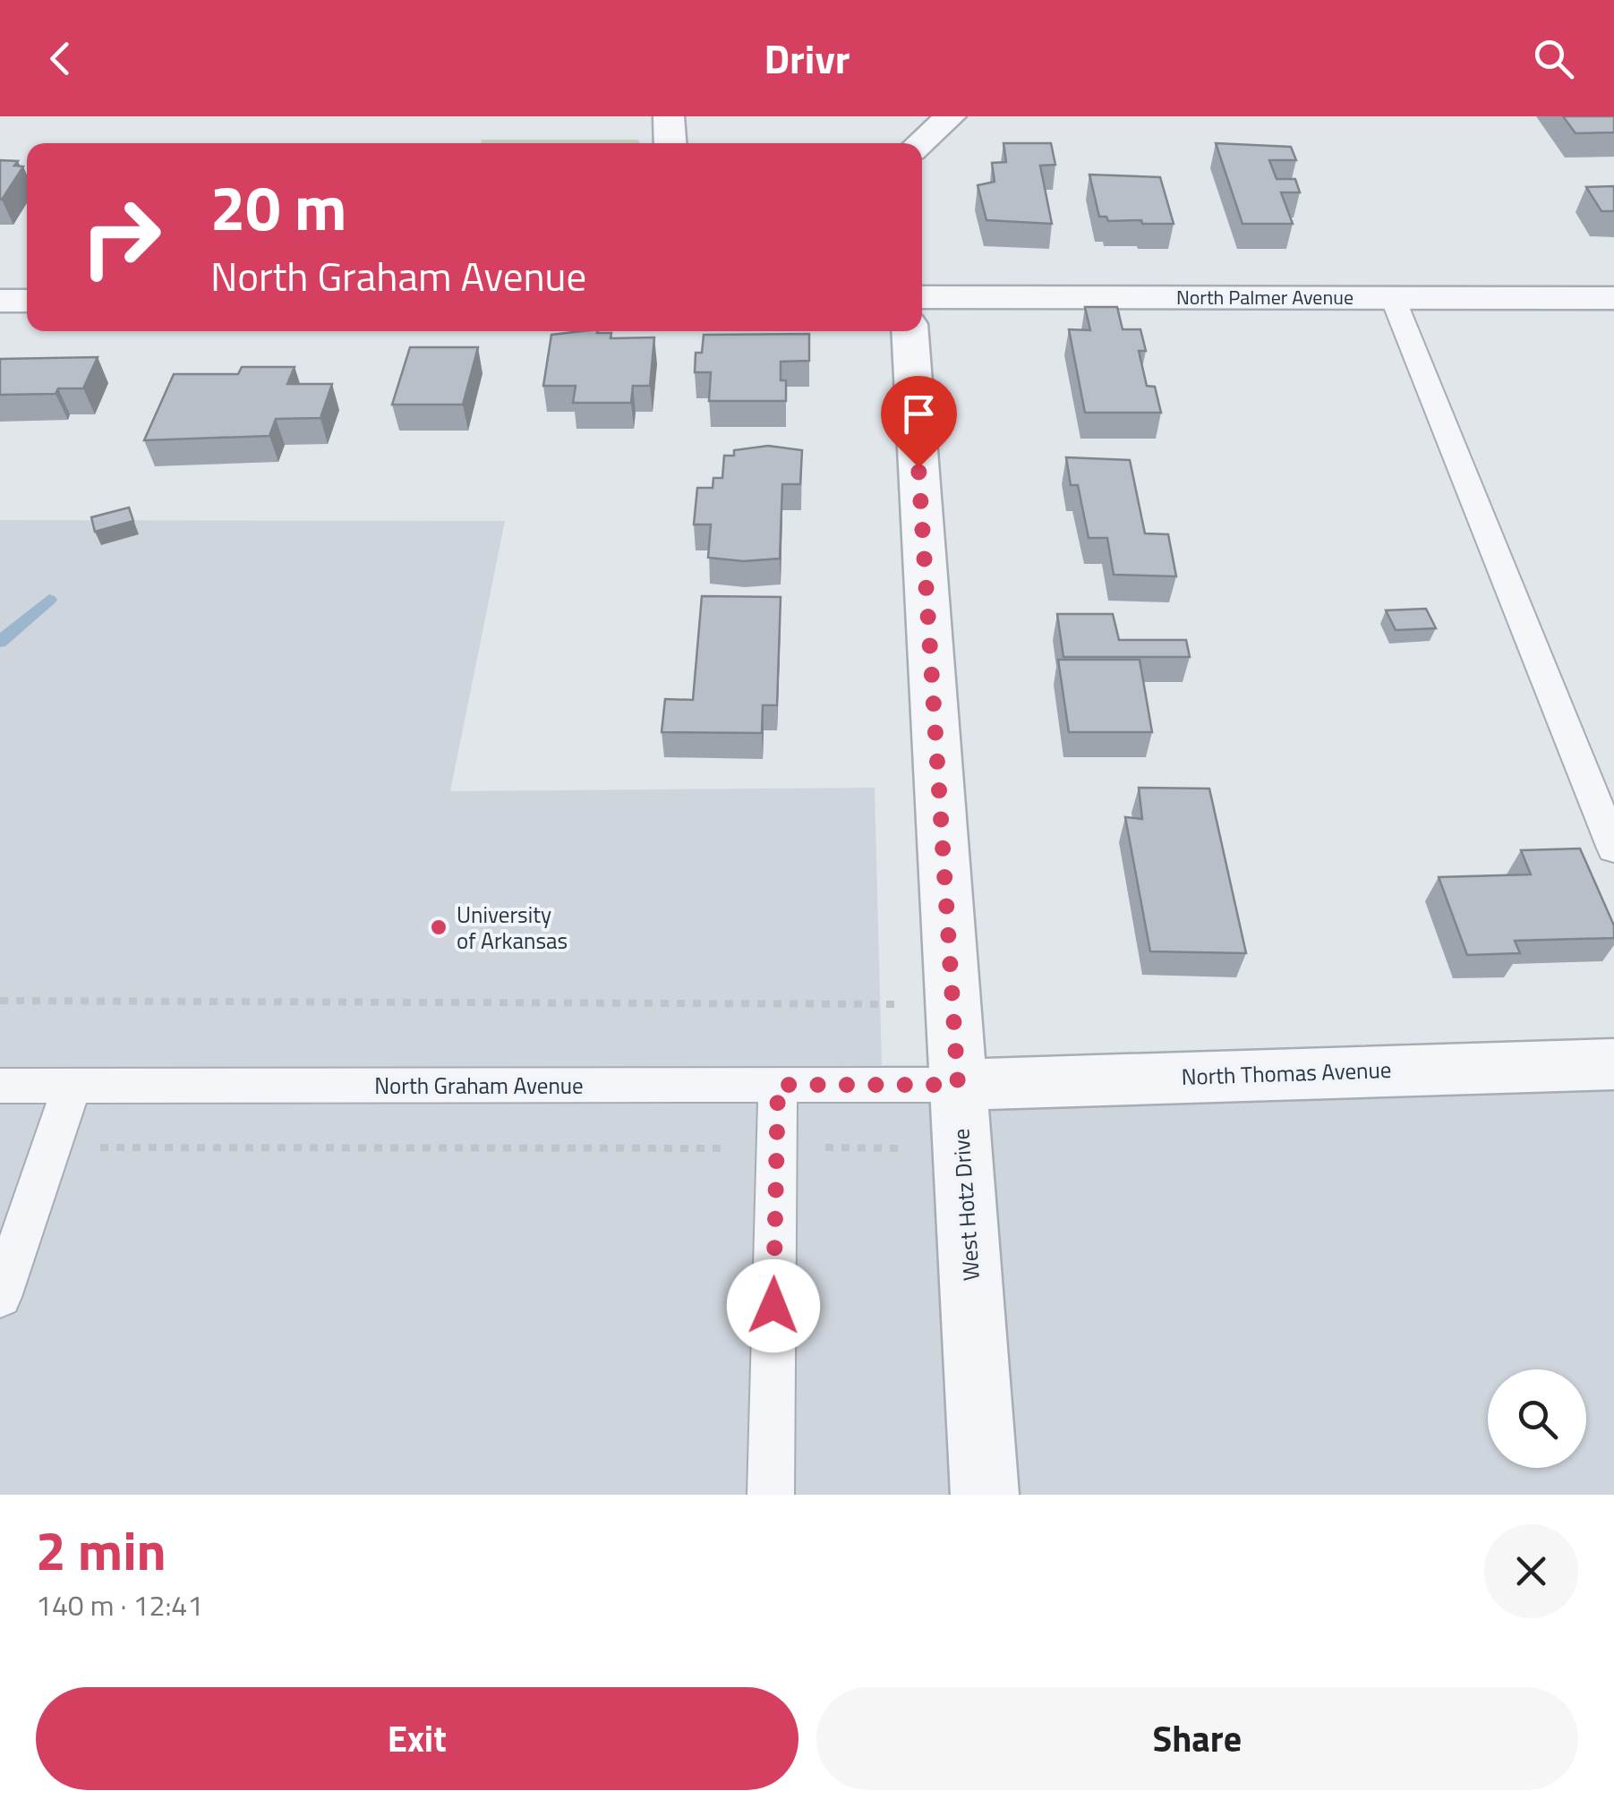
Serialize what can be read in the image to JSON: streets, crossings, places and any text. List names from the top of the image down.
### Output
{
  "streets": {
    "street": ["North Palmer Avenue", "North Thomas Avenue", "West Hotz Drive"],
    "lane": ["North Graham Avenue"]
  },
  "crossings": [
    ["North Thomas Avenue", "North Graham Avenue"],
    ["North Thomas Avenue", "West Hotz Drive"],
    ["North Graham Avenue", "West Hotz Drive"]
  ],
  "places": ["University of Arkansas"],
  "page": {
    "header": "Drivr",
    "turn": ["20 m", "North Graham Avenue"],
    "heading": ["2 min", "140 m · 12:41"],
    "buttons": ["Exit", "Share"]
  }
}
